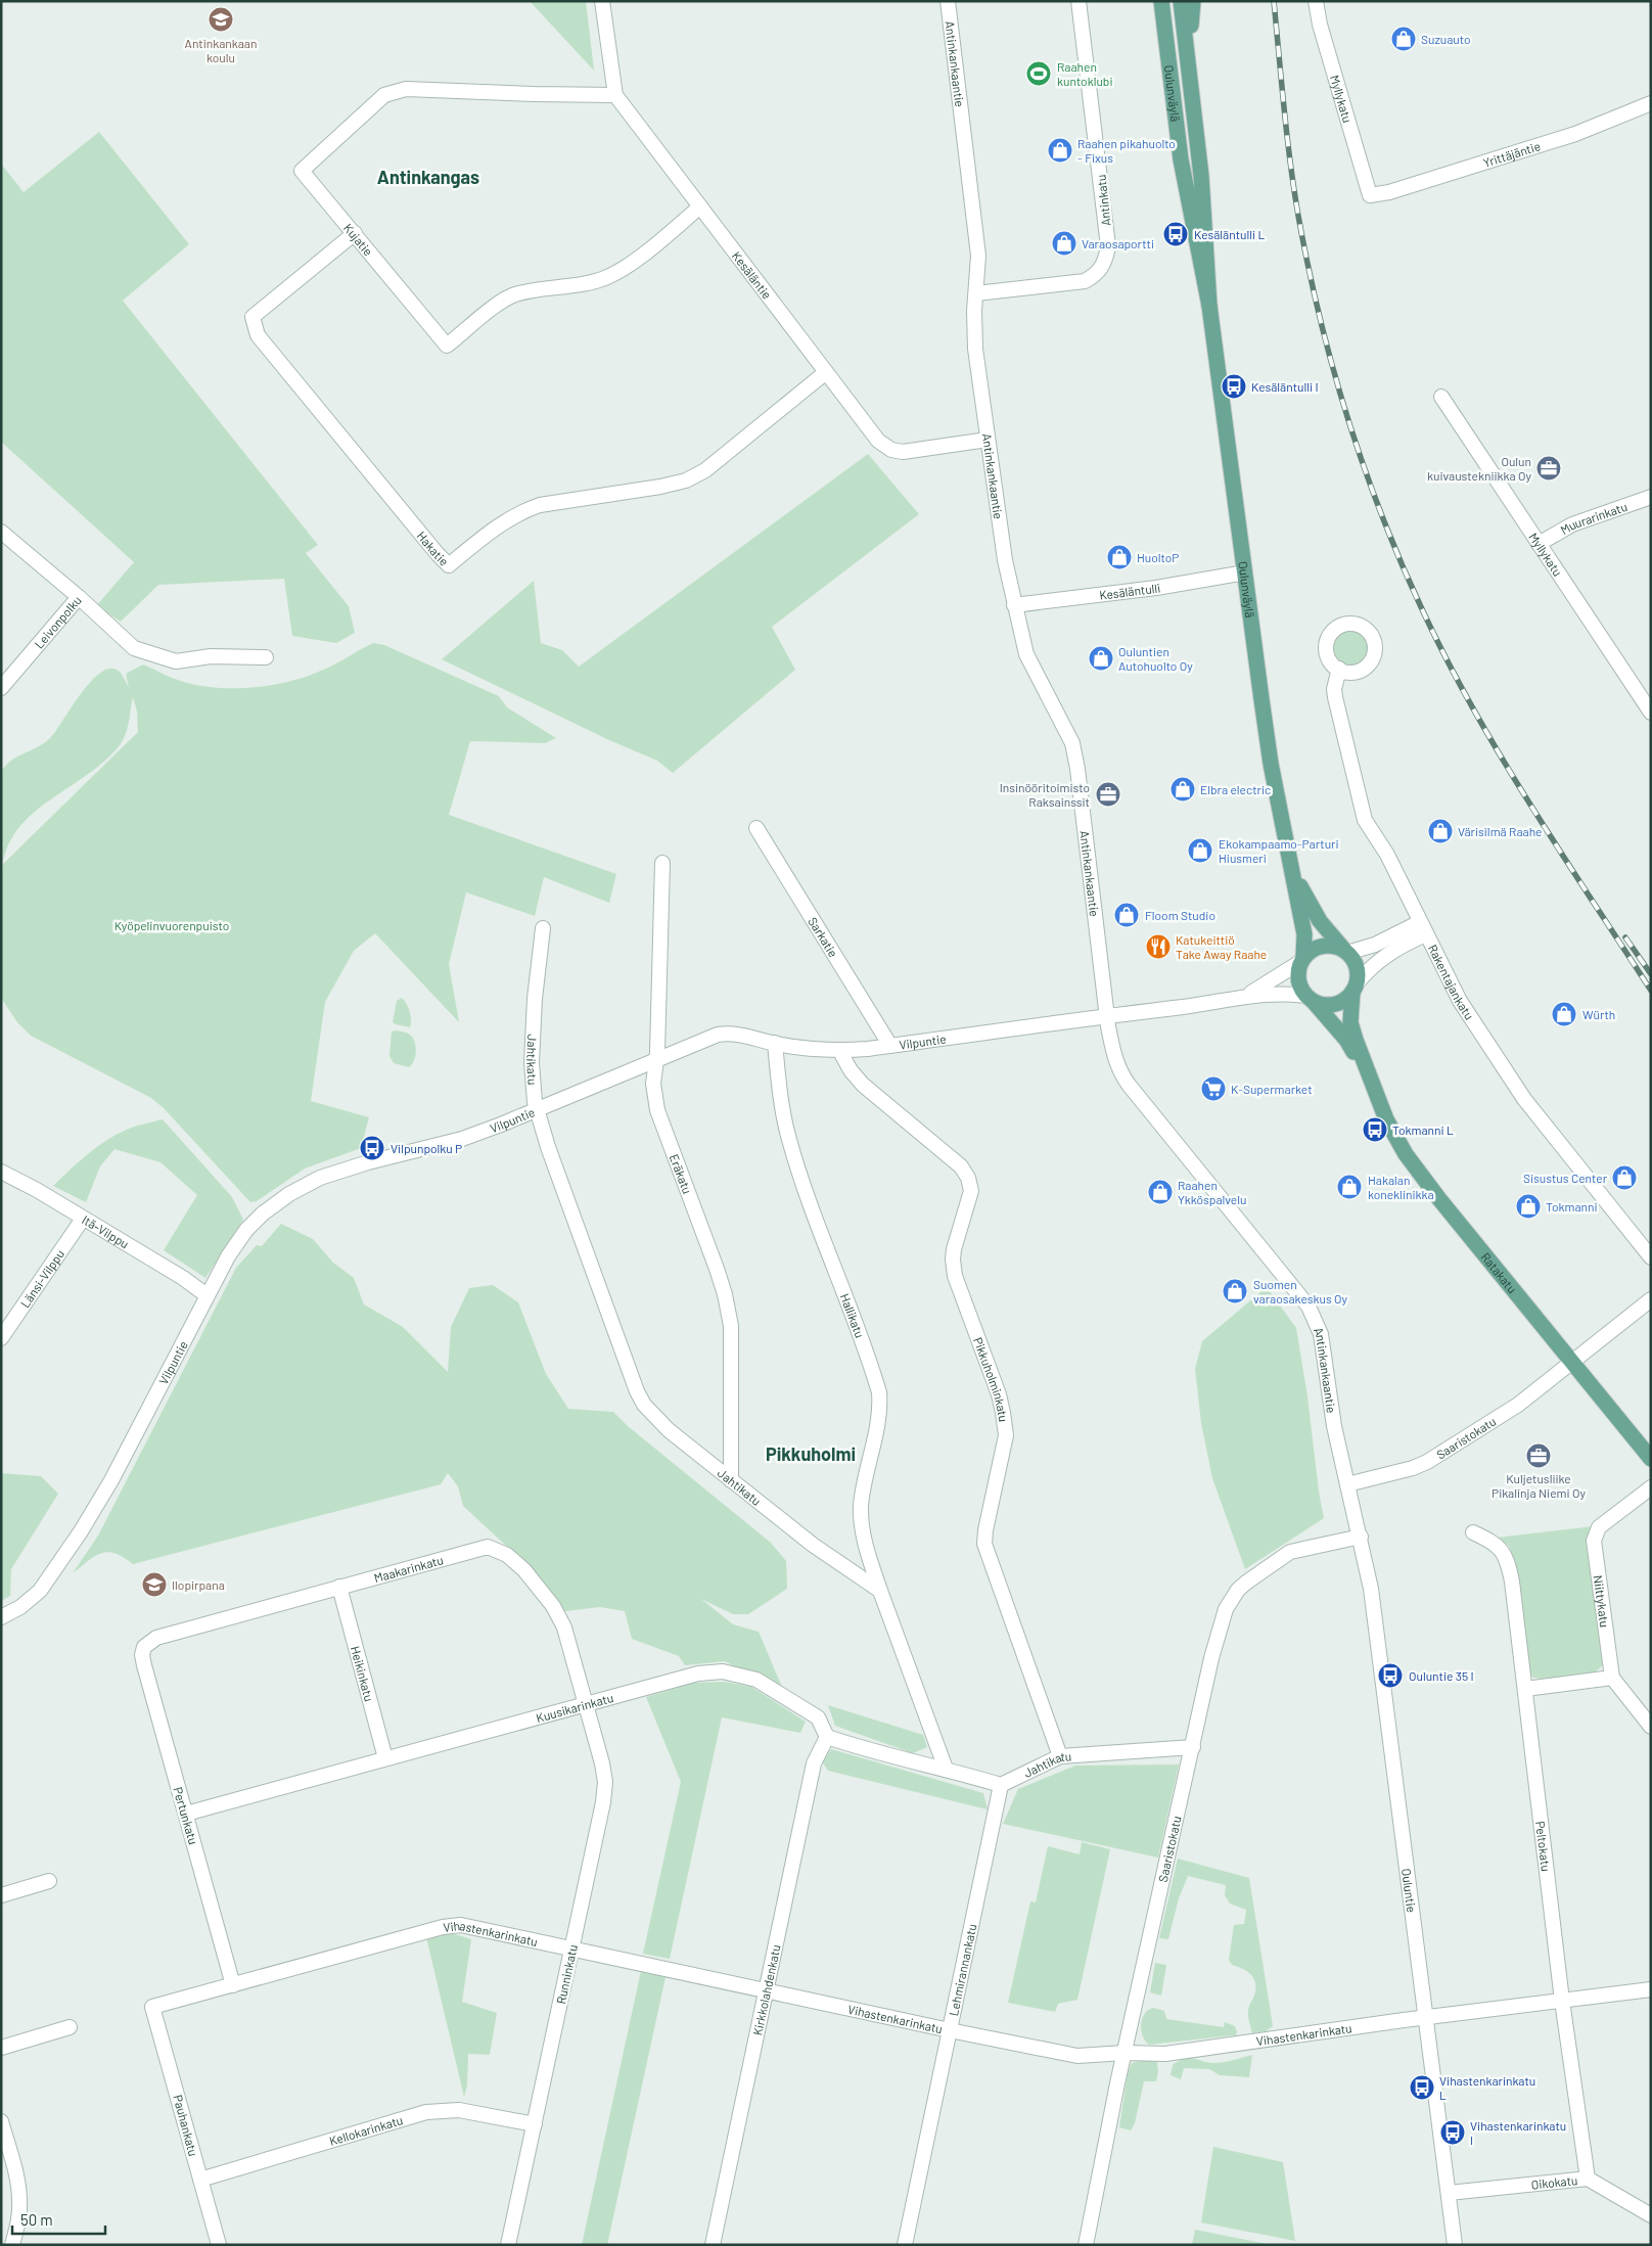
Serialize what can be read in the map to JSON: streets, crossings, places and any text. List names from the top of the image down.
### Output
{
  "streets": {
    "main road": ["Oulunväylä", "Ratakatu"],
    "street": [
      "Antinkankaantie",
      "Myllykatu",
      "Yrittäjäntie",
      "Antinkatu",
      "Kujatie",
      "Kesäläntie",
      "Muurarinkatu",
      "Hakatie",
      "Kesäläntulli",
      "Leivonpolku",
      "Sarkatie",
      "Rakentajankatu",
      "Vilpuntie",
      "Jahtikatu",
      "Eräkatu",
      "Itä-Vilppu",
      "Länsi-Vilppu",
      "Hallikatu",
      "Pikkuholminkatu",
      "Saaristokatu",
      "Maakarinkatu",
      "Niittykatu",
      "Heikinkatu",
      "Kuusikarinkatu",
      "Pertunkatu",
      "Peltokatu",
      "Ouluntie",
      "Vihastenkarinkatu",
      "Lehmirannankatu",
      "Runninkatu",
      "Kirkkolahdenkatu",
      "Pauhankatu",
      "Kellokarinkatu",
      "Oikokatu"
    ]
  },
  "crossings": [
    ["Antinkankaantie", "Antinkatu"],
    ["Antinkankaantie", "Kesäläntie"],
    ["Antinkankaantie", "Kesäläntulli"],
    ["Antinkankaantie", "Vilpuntie"],
    ["Antinkankaantie", "Saaristokatu"],
    ["Antinkankaantie", "Ouluntie"],
    ["Oulunväylä", "Kesäläntulli"],
    ["Oulunväylä", "Vilpuntie"],
    ["Oulunväylä", "Ratakatu"],
    ["Myllykatu", "Yrittäjäntie"],
    ["Myllykatu", "Muurarinkatu"],
    ["Kujatie", "Kesäläntie"],
    ["Kujatie", "Hakatie"],
    ["Kesäläntie", "Hakatie"],
    ["Sarkatie", "Vilpuntie"],
    ["Vilpuntie", "Jahtikatu"],
    ["Vilpuntie", "Eräkatu"],
    ["Vilpuntie", "Itä-Vilppu"],
    ["Vilpuntie", "Ratakatu"],
    ["Vilpuntie", "Hallikatu"],
    ["Vilpuntie", "Pikkuholminkatu"],
    ["Jahtikatu", "Eräkatu"],
    ["Jahtikatu", "Hallikatu"],
    ["Jahtikatu", "Pikkuholminkatu"],
    ["Jahtikatu", "Saaristokatu"],
    ["Jahtikatu", "Lehmirannankatu"],
    ["Itä-Vilppu", "Länsi-Vilppu"],
    ["Ratakatu", "Saaristokatu"],
    ["Saaristokatu", "Ouluntie"],
    ["Saaristokatu", "Vihastenkarinkatu"],
    ["Maakarinkatu", "Heikinkatu"],
    ["Maakarinkatu", "Kuusikarinkatu"],
    ["Maakarinkatu", "Pertunkatu"],
    ["Maakarinkatu", "Runninkatu"],
    ["Heikinkatu", "Kuusikarinkatu"],
    ["Kuusikarinkatu", "Pertunkatu"],
    ["Kuusikarinkatu", "Runninkatu"],
    ["Kuusikarinkatu", "Kirkkolahdenkatu"],
    ["Pertunkatu", "Vihastenkarinkatu"],
    ["Peltokatu", "Vihastenkarinkatu"],
    ["Peltokatu", "Oikokatu"],
    ["Ouluntie", "Vihastenkarinkatu"],
    ["Ouluntie", "Oikokatu"],
    ["Vihastenkarinkatu", "Lehmirannankatu"],
    ["Vihastenkarinkatu", "Runninkatu"],
    ["Vihastenkarinkatu", "Kirkkolahdenkatu"],
    ["Vihastenkarinkatu", "Pauhankatu"],
    ["Runninkatu", "Kellokarinkatu"],
    ["Pauhankatu", "Kellokarinkatu"]
  ],
  "districts": ["Antinkangas", "Pikkuholmi"],
  "parks": ["Kyöpelinvuorenpuisto"],
  "places": {
    "school or university": ["Antinkankaan koulu", "Ilopirpana"],
    "shop": [
      "Suzuauto",
      "Raahen pikahuolto - Fixus",
      "Varaosaportti",
      "HuoltoP",
      "Ouluntien Autohuolto Oy",
      "Elbra electric",
      "Värisilmä Raahe",
      "Ekokampaamo-Parturi Hiusmeri",
      "Floom Studio",
      "Würth",
      "Sisustus Center",
      "Hakalan koneklinikka",
      "Raahen Ykköspalvelu",
      "Tokmanni",
      "Suomen varaosakeskus Oy"
    ],
    "sports": ["Raahen kuntoklubi"],
    "bus stop": [
      "Kesäläntulli L",
      "Kesäläntulli I",
      "Tokmanni L",
      "Vilpunpolku P",
      "Ouluntie 35 I",
      "Vihastenkarinkatu L",
      "Vihastenkarinkatu I"
    ],
    "office": ["Oulun kuivaustekniikka Oy", "Insinööritoimisto Raksainssit", "Kuljetusliike Pikalinja Niemi Oy"],
    "restaurant": ["Katukeittiö Take Away Raahe"],
    "supermarket": ["K-Supermarket"]
  },
  "scale_bar": "50 m"
}
